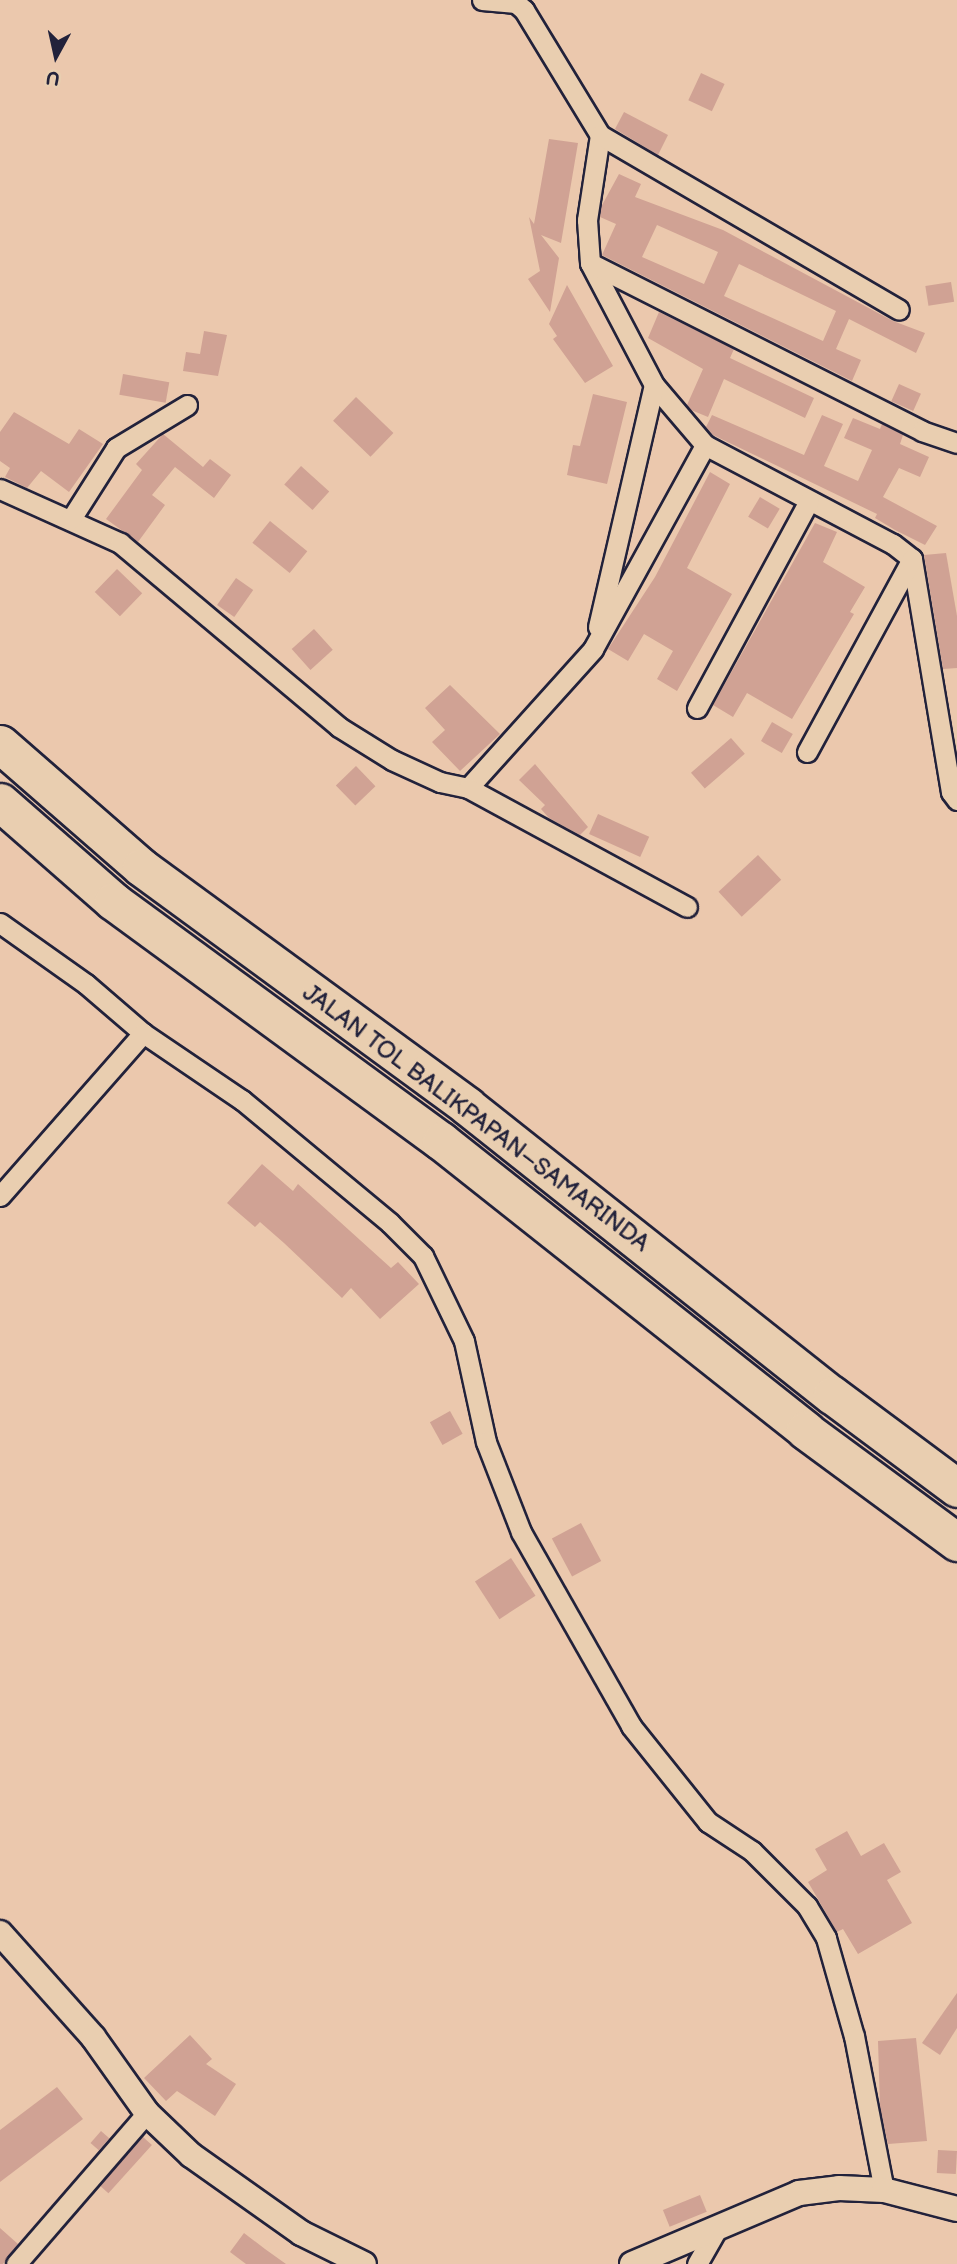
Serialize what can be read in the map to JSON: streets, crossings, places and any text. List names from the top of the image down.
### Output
{
  "streets": {
    "highway": ["JALAN TOL BALIKPAPAN–SAMARINDA"]
  },
  "north": "bottom"
}
